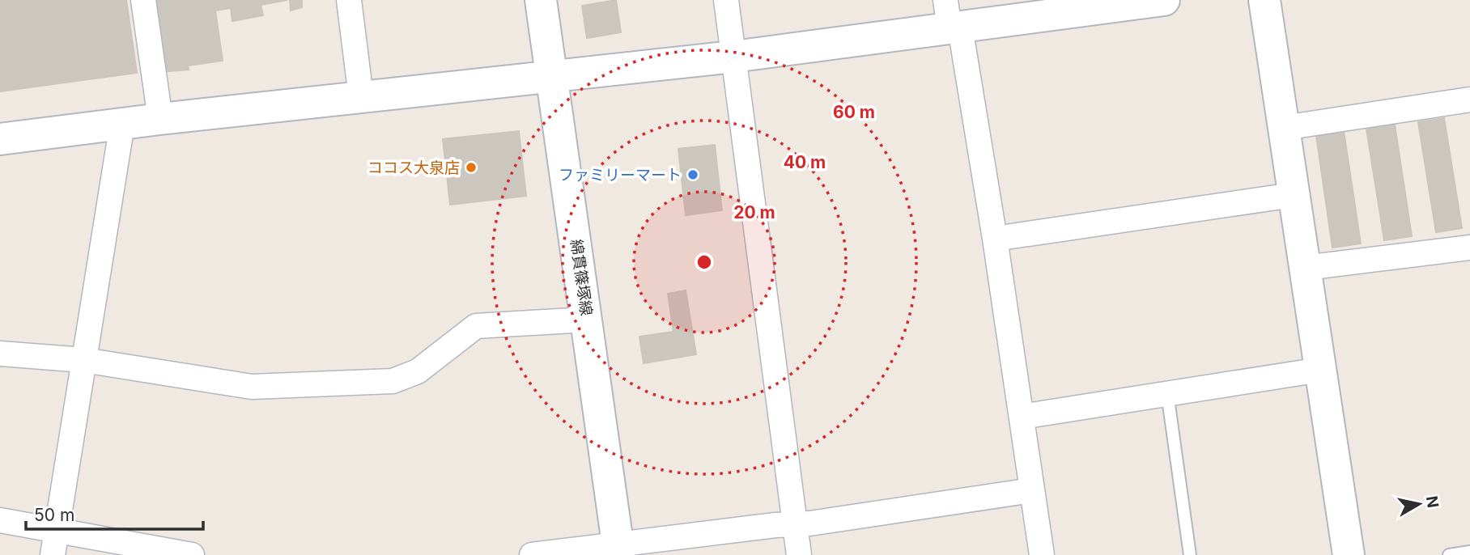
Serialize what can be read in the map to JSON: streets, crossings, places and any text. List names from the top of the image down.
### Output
{
  "streets": {
    "street": ["綿貫篠塚線"]
  },
  "places": ["ココス大泉店", "ファミリーマート"],
  "scale_bar": "50 m",
  "north": "right",
  "rings": ["60 m", "40 m", "20 m"]
}
